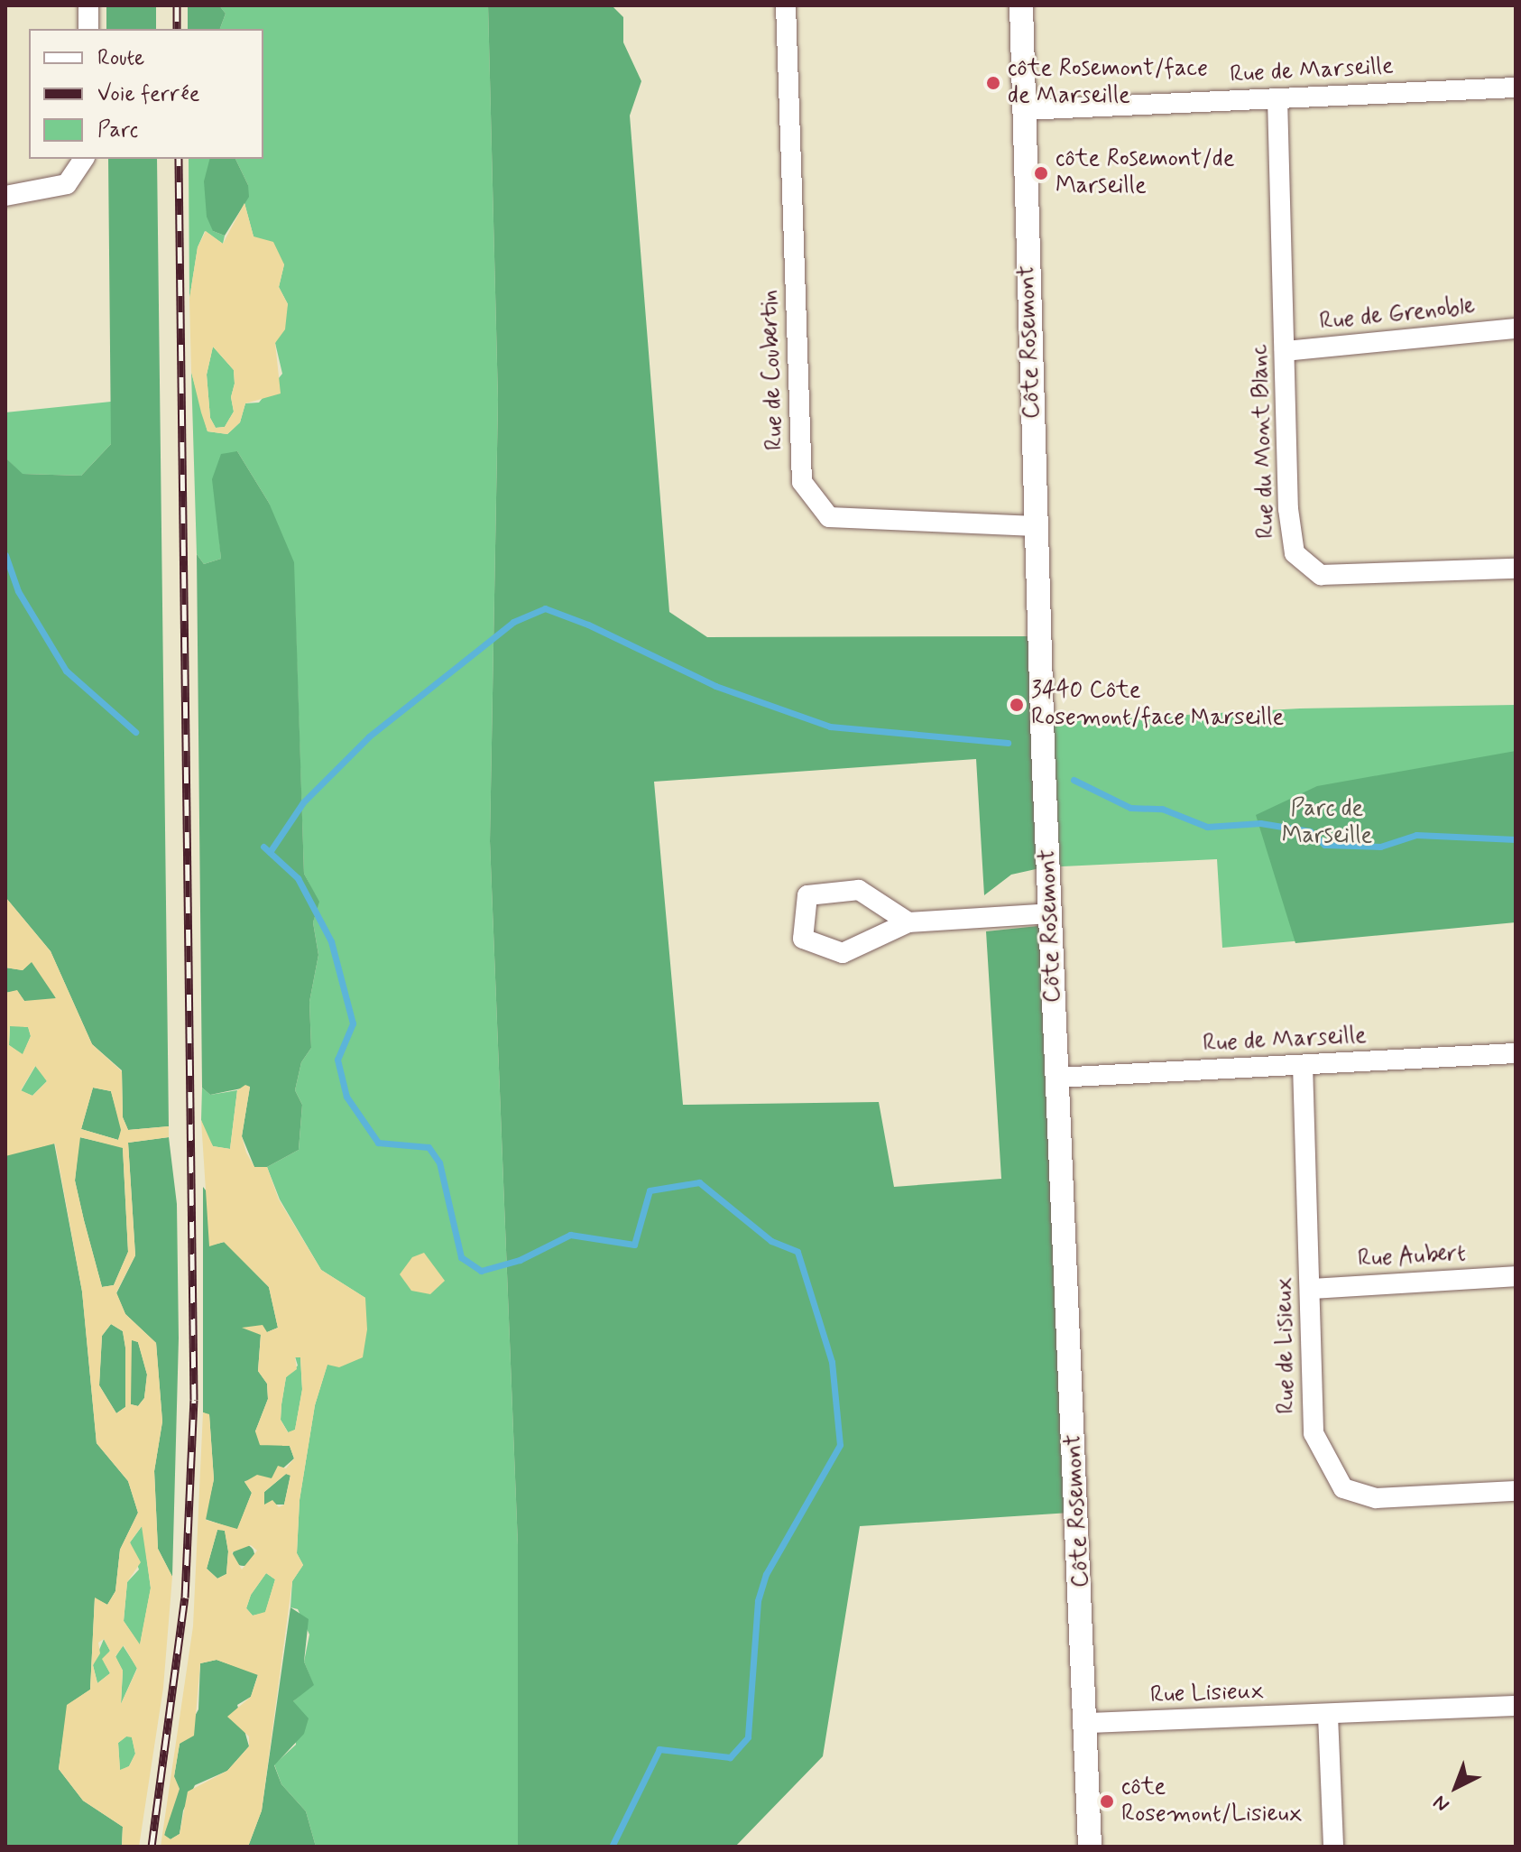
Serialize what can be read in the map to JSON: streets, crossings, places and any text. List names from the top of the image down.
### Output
{
  "streets": {
    "street": [
      "Rue de Marseille",
      "Rue de Grenoble",
      "Côte Rosemont",
      "Rue de Coubertin",
      "Rue du Mont Blanc",
      "Rue Aubert",
      "Rue de Lisieux",
      "Rue Lisieux"
    ]
  },
  "crossings": [
    ["Rue de Marseille", "Côte Rosemont"],
    ["Rue de Marseille", "Rue du Mont Blanc"],
    ["Rue de Marseille", "Rue de Lisieux"],
    ["Rue de Grenoble", "Rue du Mont Blanc"],
    ["Côte Rosemont", "Rue de Coubertin"],
    ["Côte Rosemont", "Rue Lisieux"],
    ["Rue Aubert", "Rue de Lisieux"]
  ],
  "parks": ["Parc de Marseille"],
  "places": [
    "côte Rosemont/face de Marseille",
    "côte Rosemont/de Marseille",
    "3440 Côte Rosemont/face Marseille",
    "côte Rosemont/Lisieux"
  ],
  "legend": ["Route", "Voie ferrée", "Parc"],
  "north": "bottom left"
}
